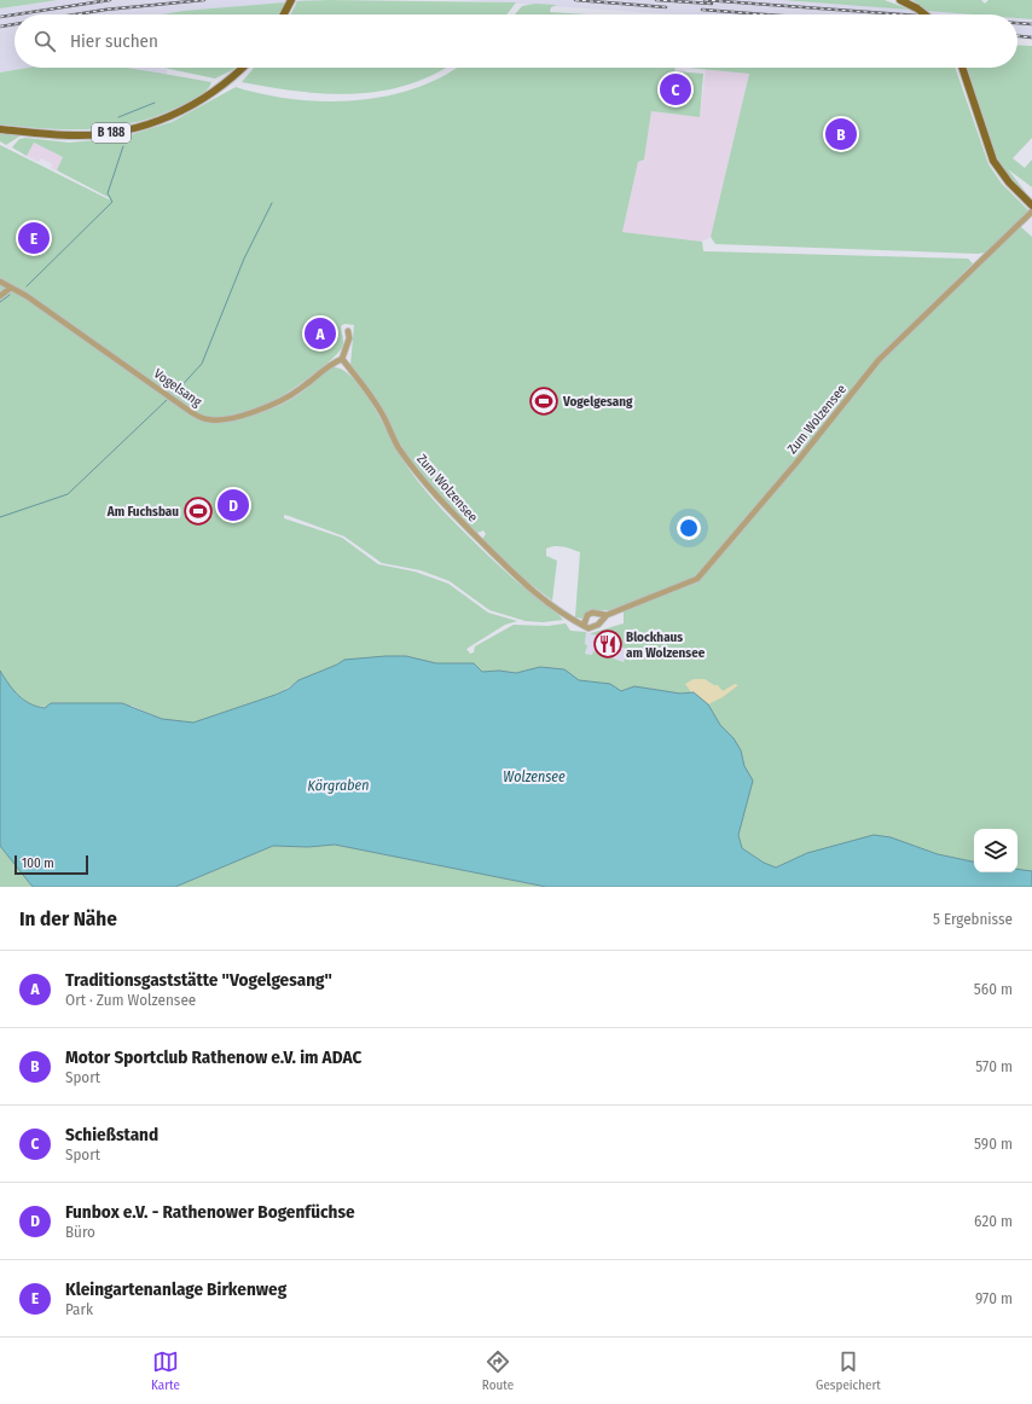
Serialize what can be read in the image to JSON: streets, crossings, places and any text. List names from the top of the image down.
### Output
{
  "streets": {
    "main road": ["B 188"],
    "street": ["Vogelsang", "Zum Wolzensee"]
  },
  "crossings": [
    ["Vogelsang", "Zum Wolzensee"]
  ],
  "water": ["Wolzensee", "Körgraben"],
  "places": {
    "sports": ["Vogelgesang", "Am Fuchsbau"],
    "restaurant": ["Blockhaus am Wolzensee"]
  },
  "scale_bar": "100 m",
  "page": {
    "search": "Hier suchen",
    "pins": [
      "C",
      "B",
      "E",
      "A",
      "D"
    ],
    "scale": "100 m",
    "heading": ["In der Nähe", "5 Ergebnisse"],
    "list": [
      {
        "mark": "A",
        "name": "Traditionsgaststätte \"Vogelgesang\"",
        "note": "Ort · Zum Wolzensee",
        "value": "560 m"
      },
      {
        "mark": "B",
        "name": "Motor Sportclub Rathenow e.V. im ADAC",
        "note": "Sport",
        "value": "570 m"
      },
      {
        "mark": "C",
        "name": "Schießstand",
        "note": "Sport",
        "value": "590 m"
      },
      {
        "mark": "D",
        "name": "Funbox e.V. - Rathenower Bogenfüchse",
        "note": "Büro",
        "value": "620 m"
      },
      {
        "mark": "E",
        "name": "Kleingartenanlage Birkenweg",
        "note": "Park",
        "value": "970 m"
      }
    ],
    "nav": ["Karte", "Route", "Gespeichert"]
  }
}
